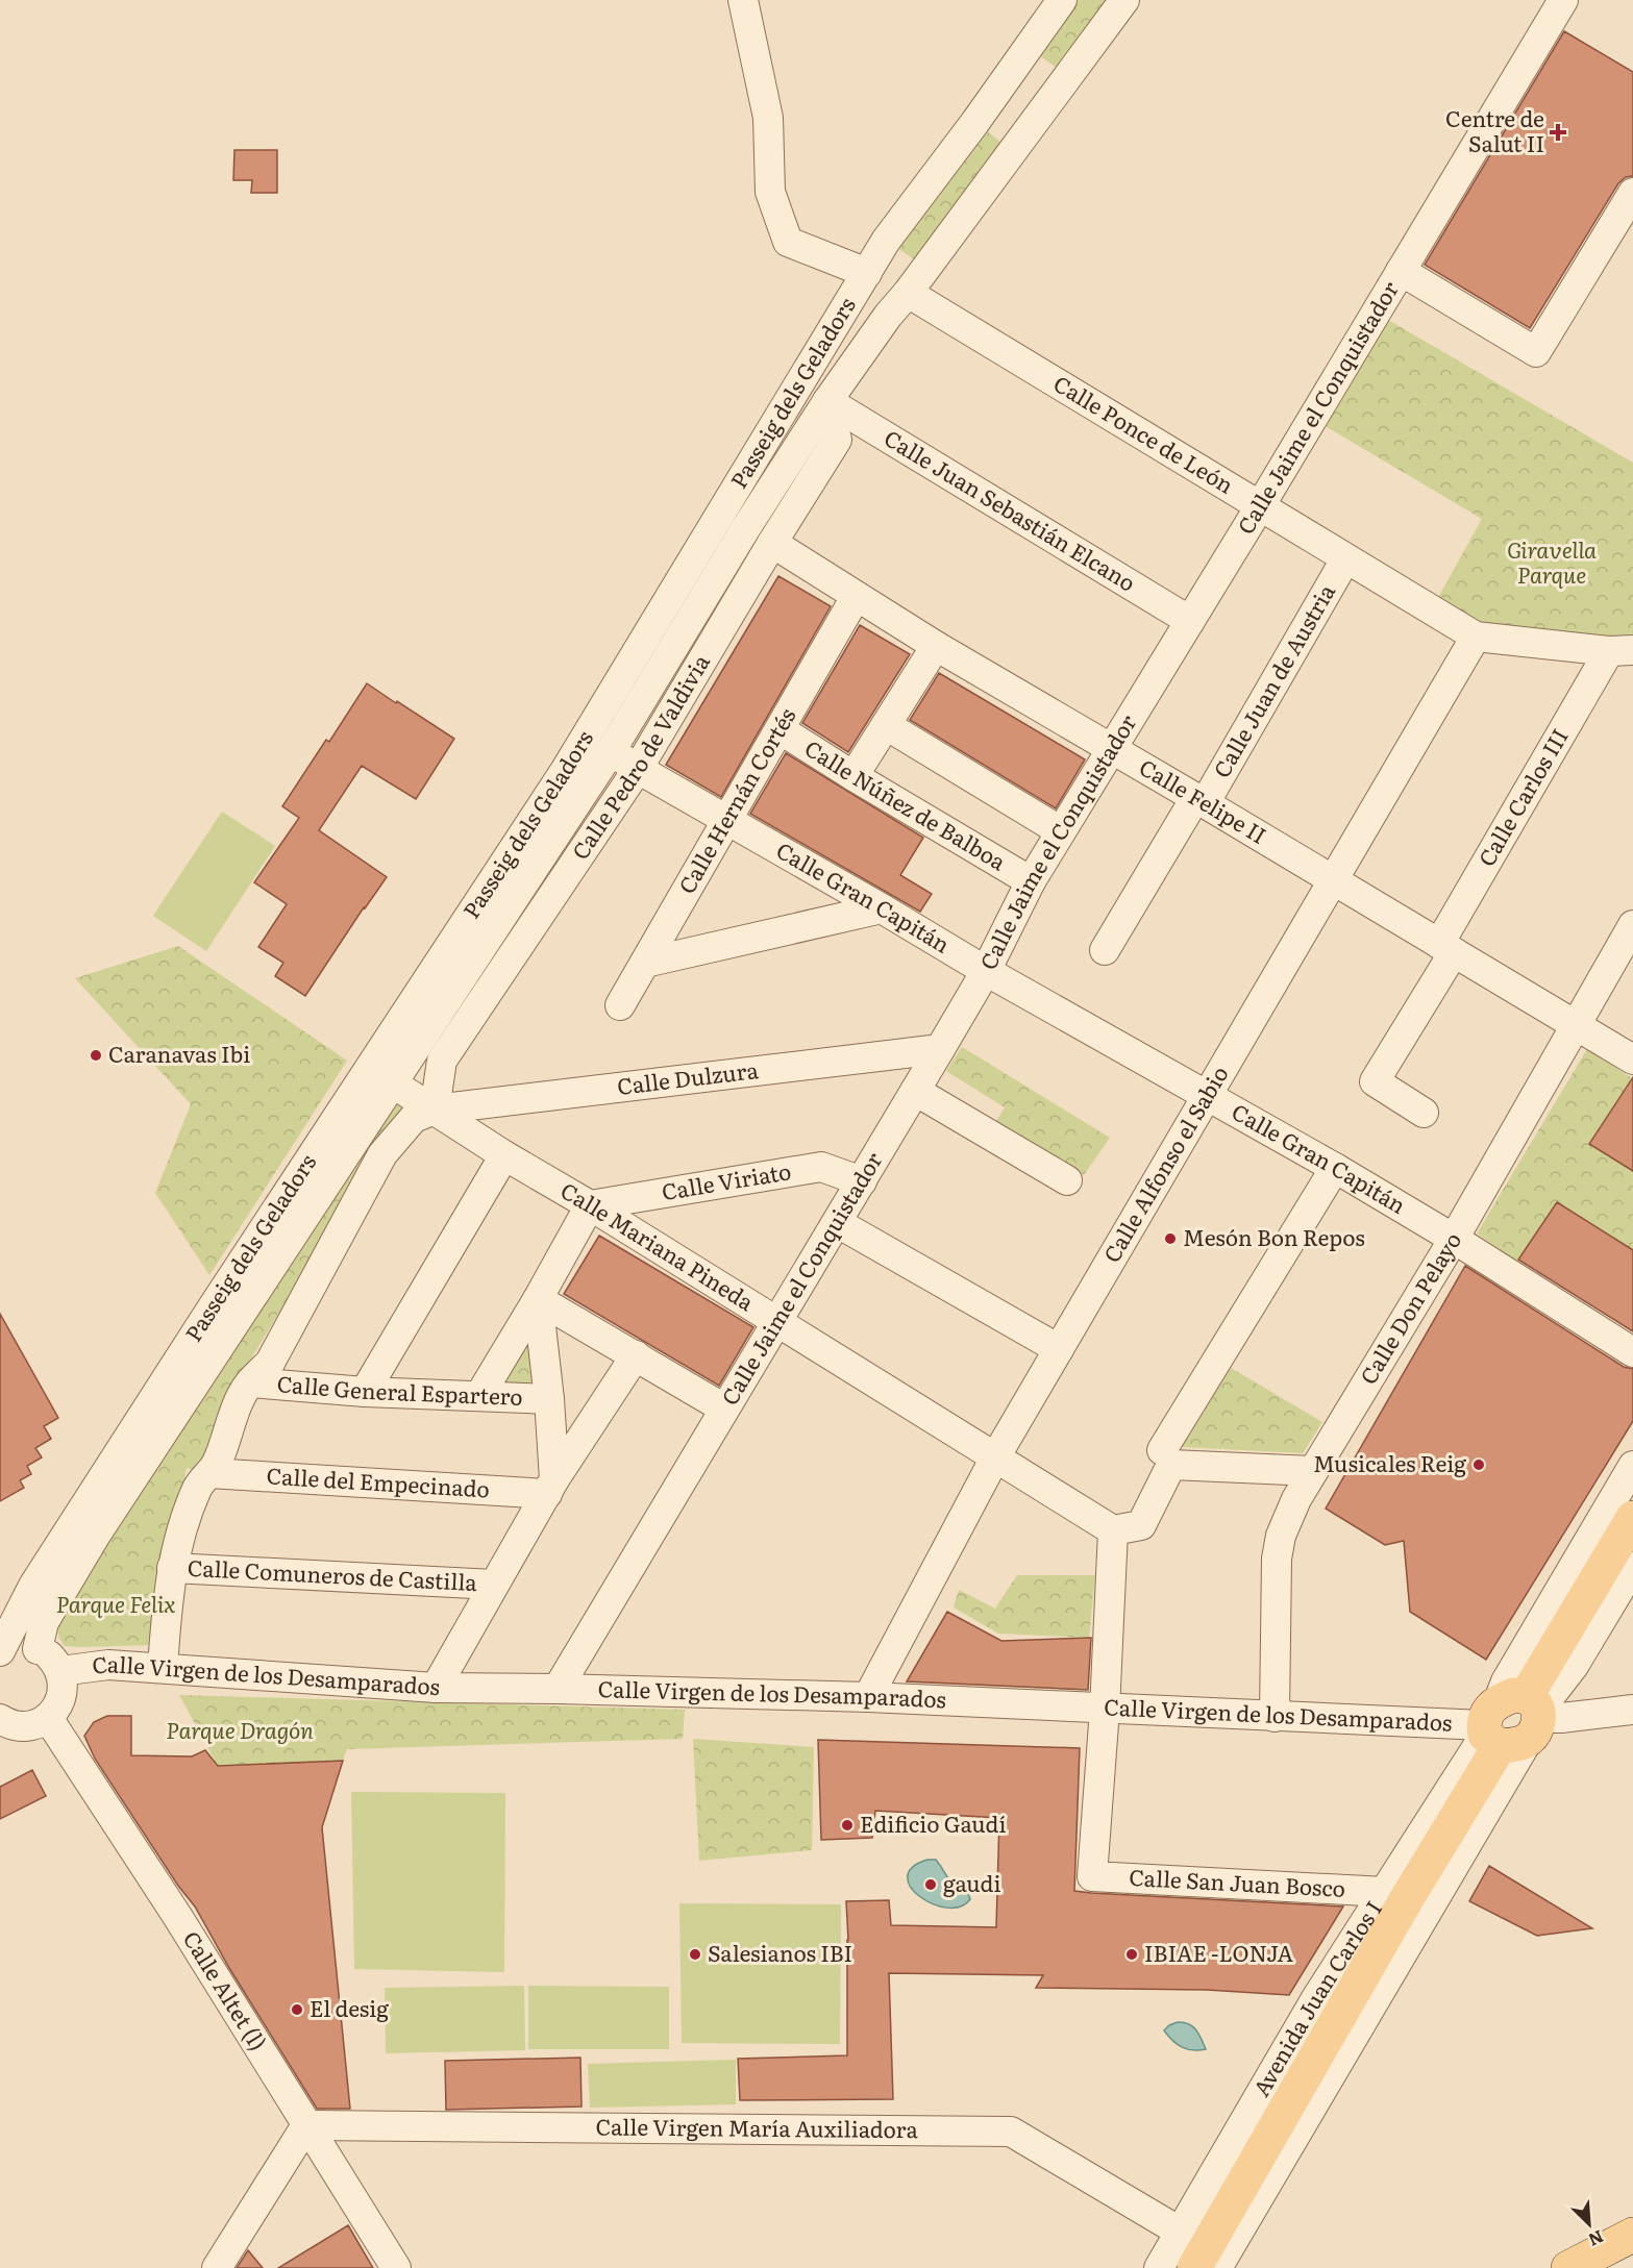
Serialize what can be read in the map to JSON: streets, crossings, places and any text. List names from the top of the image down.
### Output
{
  "streets": {
    "main road": ["Avenida Juan Carlos I"],
    "street": [
      "Passeig dels Geladors",
      "Calle Jaime el Conquistador",
      "Calle Ponce de León",
      "Calle Juan Sebastián Elcano",
      "Calle Juan de Austria",
      "Calle Pedro de Valdivia",
      "Calle Carlos III",
      "Calle Hernán Cortés",
      "Calle Felipe II",
      "Calle Núñez de Balboa",
      "Calle Gran Capitán",
      "Calle Dulzura",
      "Calle Alfonso el Sabio",
      "Calle Viriato",
      "Calle Mariana Pineda",
      "Calle Don Pelayo",
      "Calle General Espartero",
      "Calle del Empecinado",
      "Calle Comuneros de Castilla",
      "Calle Virgen de los Desamparados",
      "Calle San Juan Bosco",
      "Calle Altet (l)",
      "Calle Virgen María Auxiliadora"
    ]
  },
  "crossings": [
    ["Calle Jaime el Conquistador", "Calle Ponce de León"],
    ["Calle Jaime el Conquistador", "Calle Juan Sebastián Elcano"],
    ["Calle Jaime el Conquistador", "Calle Felipe II"],
    ["Calle Jaime el Conquistador", "Calle Núñez de Balboa"],
    ["Calle Jaime el Conquistador", "Calle Gran Capitán"],
    ["Calle Jaime el Conquistador", "Calle Dulzura"],
    ["Calle Jaime el Conquistador", "Calle Viriato"],
    ["Calle Jaime el Conquistador", "Calle Mariana Pineda"],
    ["Calle Jaime el Conquistador", "Calle Virgen de los Desamparados"],
    ["Calle Ponce de León", "Calle Juan de Austria"],
    ["Calle Ponce de León", "Calle Alfonso el Sabio"],
    ["Calle Juan Sebastián Elcano", "Calle Pedro de Valdivia"],
    ["Calle Juan de Austria", "Calle Felipe II"],
    ["Calle Pedro de Valdivia", "Calle Felipe II"],
    ["Calle Pedro de Valdivia", "Calle Gran Capitán"],
    ["Calle Pedro de Valdivia", "Calle Dulzura"],
    ["Calle Pedro de Valdivia", "Calle Mariana Pineda"],
    ["Calle Carlos III", "Calle Felipe II"],
    ["Calle Hernán Cortés", "Calle Felipe II"],
    ["Calle Hernán Cortés", "Calle Núñez de Balboa"],
    ["Calle Hernán Cortés", "Calle Gran Capitán"],
    ["Calle Felipe II", "Calle Alfonso el Sabio"],
    ["Calle Felipe II", "Calle Don Pelayo"],
    ["Calle Gran Capitán", "Calle Alfonso el Sabio"],
    ["Calle Gran Capitán", "Calle Don Pelayo"],
    ["Calle Dulzura", "Calle Mariana Pineda"],
    ["Calle Alfonso el Sabio", "Calle Mariana Pineda"],
    ["Calle Alfonso el Sabio", "Calle Virgen de los Desamparados"],
    ["Calle Viriato", "Calle Mariana Pineda"],
    ["Calle Don Pelayo", "Calle Virgen de los Desamparados"],
    ["Calle Virgen de los Desamparados", "Calle San Juan Bosco"],
    ["Calle Virgen de los Desamparados", "Avenida Juan Carlos I"],
    ["Calle San Juan Bosco", "Avenida Juan Carlos I"],
    ["Calle Altet (l)", "Calle Virgen María Auxiliadora"],
    ["Avenida Juan Carlos I", "Calle Virgen María Auxiliadora"]
  ],
  "parks": ["Giravella Parque", "Parque Felix", "Parque Dragón"],
  "places": {
    "health": ["Centre de Salut II"],
    "other": [
      "Caranavas Ibi",
      "Mesón Bon Repos",
      "Musicales Reig",
      "Edificio Gaudí",
      "gaudi",
      "Salesianos IBI",
      "IBIAE -LONJA",
      "El desig"
    ]
  },
  "north": "bottom right"
}
